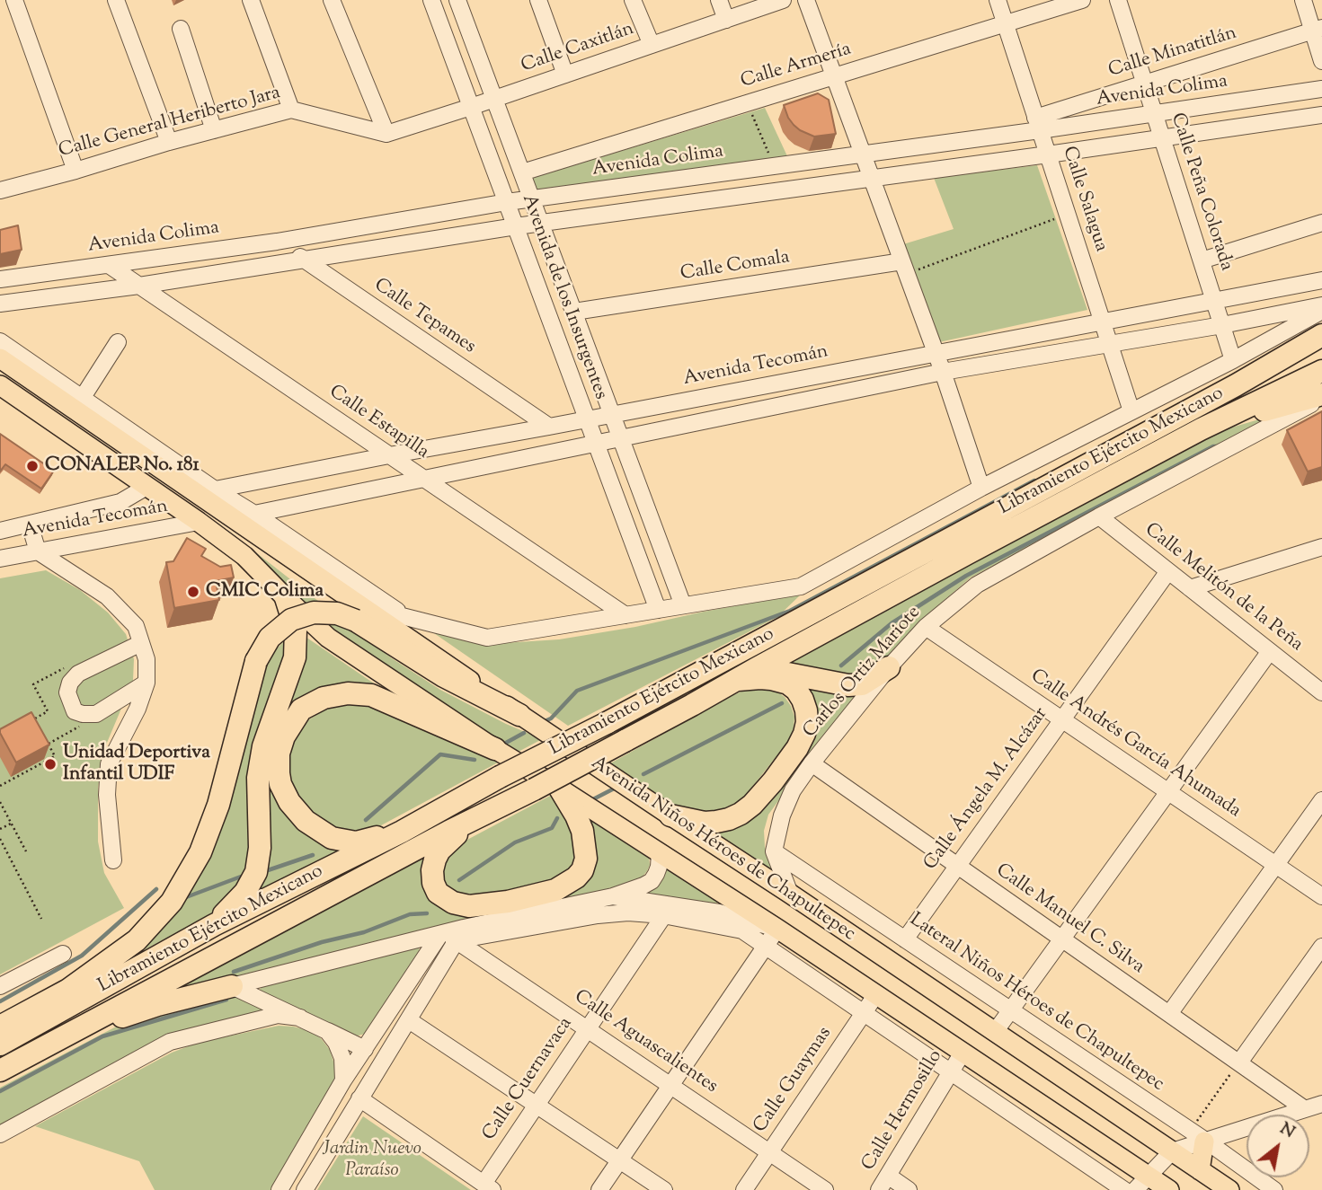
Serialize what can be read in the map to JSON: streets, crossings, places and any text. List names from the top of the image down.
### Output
{
  "streets": {
    "highway": ["Libramiento Ejército Mexicano"],
    "main road": ["Avenida Niños Héroes de Chapultepec"],
    "street": [
      "Calle Caxitlán",
      "Calle Minatitlán",
      "Calle Armería",
      "Avenida Colima",
      "Calle General Heriberto Jara",
      "Calle Peña Colorada",
      "Calle Salagua",
      "Calle Comala",
      "Avenida de los Insurgentes",
      "Calle Tepames",
      "Avenida Tecomán",
      "Calle Estapilla",
      "Calle Melitón de la Peña",
      "Carlos Ortiz Mariote",
      "Calle Andrés García Ahumada",
      "Calle Ángela M. Alcázar",
      "Calle Manuel C. Silva",
      "Lateral Niños Héroes de Chapultepec",
      "Calle Aguascalientes",
      "Calle Cuernavaca",
      "Calle Guaymas",
      "Calle Hermosillo"
    ]
  },
  "crossings": [
    ["Calle Caxitlán", "Calle General Heriberto Jara"],
    ["Calle Caxitlán", "Avenida de los Insurgentes"],
    ["Calle Minatitlán", "Avenida Colima"],
    ["Calle Minatitlán", "Calle Peña Colorada"],
    ["Calle Minatitlán", "Calle Salagua"],
    ["Calle Armería", "Calle Salagua"],
    ["Calle Armería", "Avenida de los Insurgentes"],
    ["Avenida Colima", "Calle Peña Colorada"],
    ["Avenida Colima", "Calle Salagua"],
    ["Avenida Colima", "Avenida de los Insurgentes"],
    ["Avenida Colima", "Calle Tepames"],
    ["Avenida Colima", "Calle Estapilla"],
    ["Calle Peña Colorada", "Avenida Tecomán"],
    ["Calle Peña Colorada", "Libramiento Ejército Mexicano"],
    ["Calle Salagua", "Avenida Tecomán"],
    ["Calle Salagua", "Libramiento Ejército Mexicano"],
    ["Calle Comala", "Avenida de los Insurgentes"],
    ["Avenida de los Insurgentes", "Avenida Tecomán"],
    ["Avenida de los Insurgentes", "Libramiento Ejército Mexicano"],
    ["Calle Tepames", "Avenida Tecomán"],
    ["Avenida Tecomán", "Calle Estapilla"],
    ["Avenida Tecomán", "Avenida Niños Héroes de Chapultepec"],
    ["Calle Estapilla", "Libramiento Ejército Mexicano"],
    ["Calle Melitón de la Peña", "Carlos Ortiz Mariote"],
    ["Calle Melitón de la Peña", "Calle Ángela M. Alcázar"],
    ["Carlos Ortiz Mariote", "Calle Andrés García Ahumada"],
    ["Carlos Ortiz Mariote", "Calle Manuel C. Silva"],
    ["Carlos Ortiz Mariote", "Lateral Niños Héroes de Chapultepec"],
    ["Calle Andrés García Ahumada", "Calle Ángela M. Alcázar"],
    ["Calle Ángela M. Alcázar", "Calle Manuel C. Silva"],
    ["Calle Ángela M. Alcázar", "Lateral Niños Héroes de Chapultepec"],
    ["Avenida Niños Héroes de Chapultepec", "Calle Guaymas"],
    ["Avenida Niños Héroes de Chapultepec", "Calle Hermosillo"],
    ["Calle Aguascalientes", "Calle Cuernavaca"],
    ["Calle Aguascalientes", "Calle Guaymas"]
  ],
  "parks": ["Jardin Nuevo Paraíso"],
  "places": ["CONALEP No. 181", "CMIC Colima", "Unidad Deportiva Infantil UDIF"],
  "north": "top right"
}
